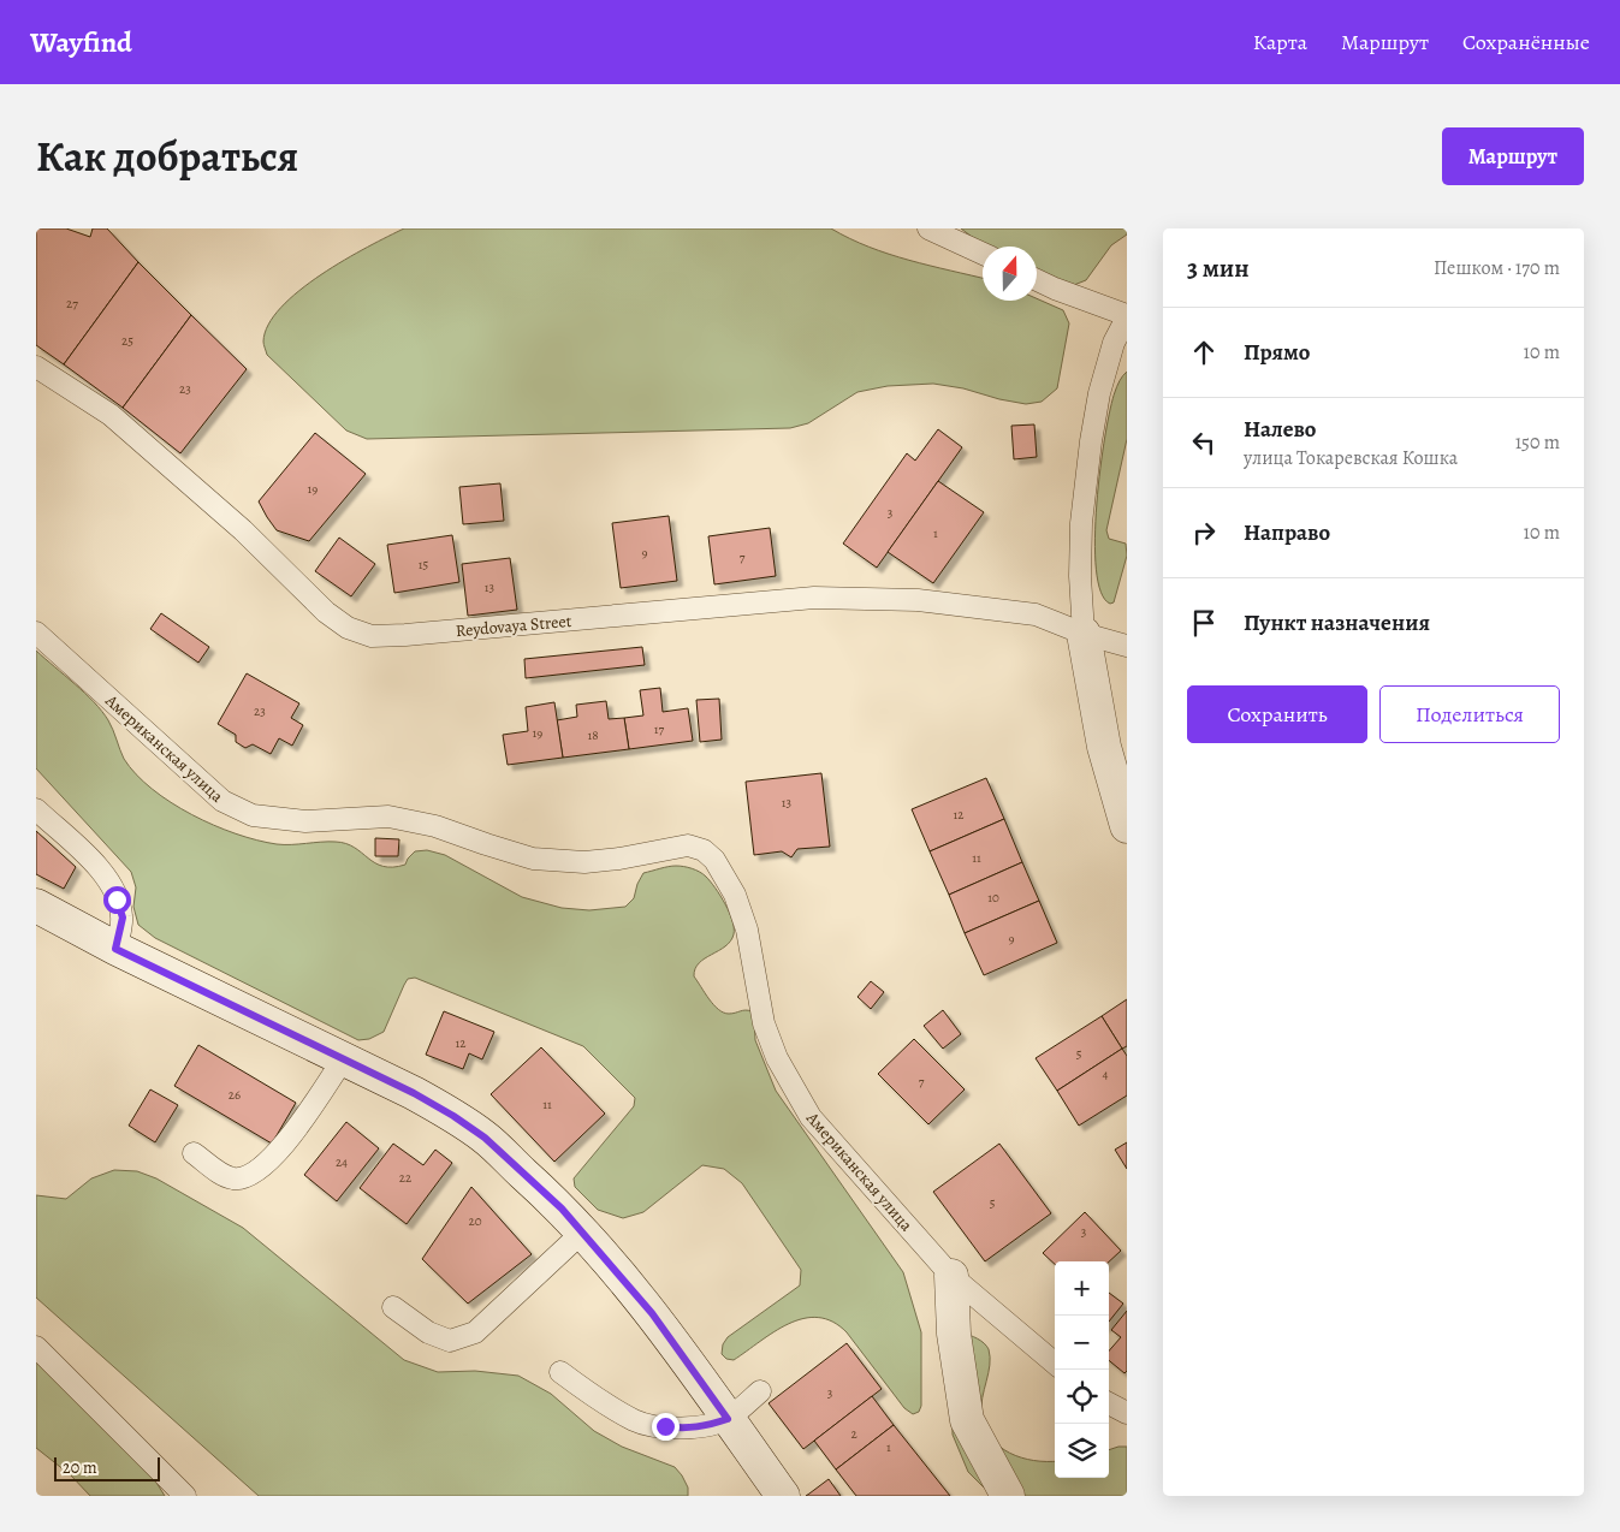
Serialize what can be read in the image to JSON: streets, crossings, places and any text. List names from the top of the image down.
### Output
{
  "streets": {
    "lane": ["Reydovaya Street", "Американская улица"]
  },
  "house_numbers": [
    "27",
    "25",
    "23",
    "19",
    "3",
    "1",
    "9",
    "7",
    "15",
    "13",
    "23",
    "17",
    "19",
    "18",
    "13",
    "12",
    "11",
    "10",
    "9",
    "12",
    "5",
    "4",
    "7",
    "26",
    "11",
    "24",
    "22",
    "5",
    "20",
    "3",
    "3",
    "2",
    "1"
  ],
  "scale_bar": "20 m",
  "north": "top",
  "page": {
    "header": "Wayfind",
    "nav": ["Карта", "Маршрут", "Сохранённые"],
    "title": "Как добраться",
    "buttons": [
      "Маршрут",
      ["Сохранить", "Поделиться"]
    ],
    "heading": ["3 мин", "Пешком · 170 m"],
    "list": [
      ["Прямо", "10 m"],
      ["Налево", "улица Токаревская Кошка", "150 m"],
      ["Направо", "10 m"],
      "Пункт назначения"
    ],
    "map_buttons": ["+", "−"],
    "scale": "20 m"
  }
}
